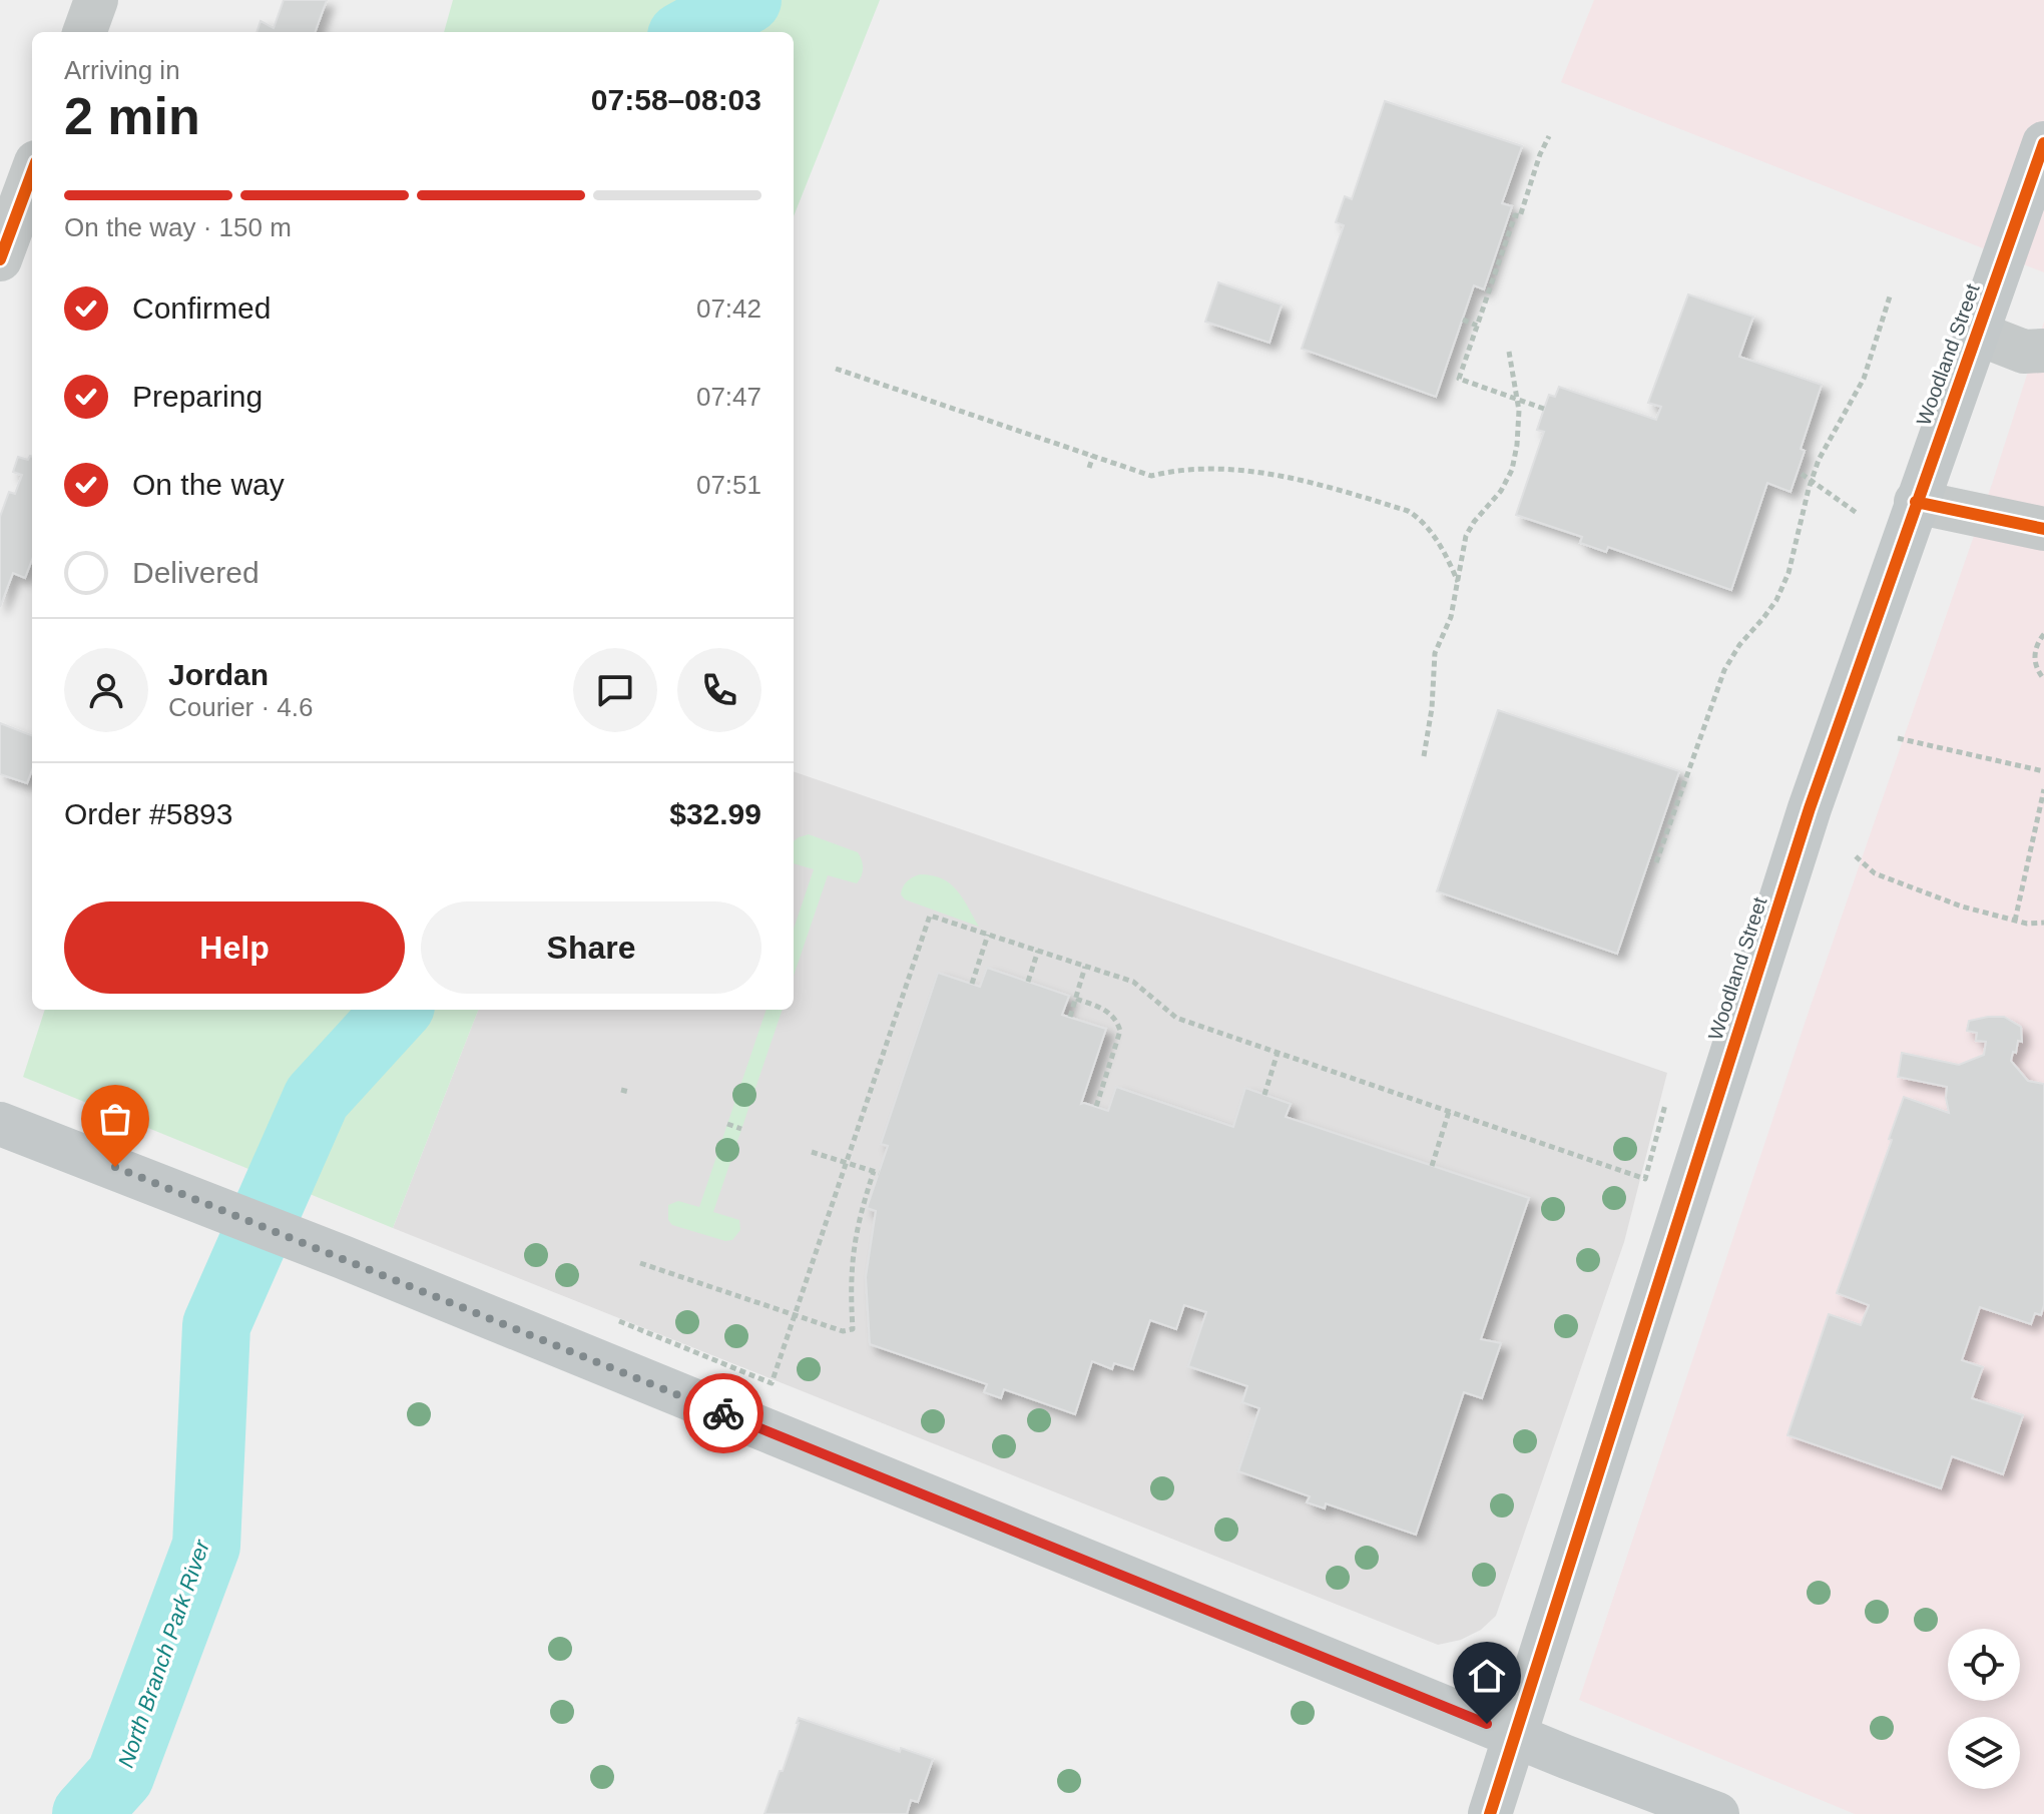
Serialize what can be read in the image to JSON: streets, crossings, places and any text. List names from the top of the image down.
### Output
{
  "streets": {
    "main road": ["Woodland Street"]
  },
  "water": ["North Branch Park River"],
  "page": {
    "heading": ["2 min", "Arriving in", "07:58–08:03"],
    "panel": [
      "Jordan",
      "Courier · 4.6",
      "Order #5893",
      "$32.99"
    ],
    "bar": "On the way · 150 m",
    "list": [
      ["Confirmed", "07:42"],
      ["Preparing", "07:47"],
      ["On the way", "07:51"],
      "Delivered"
    ],
    "buttons": ["Help", "Share"]
  }
}
